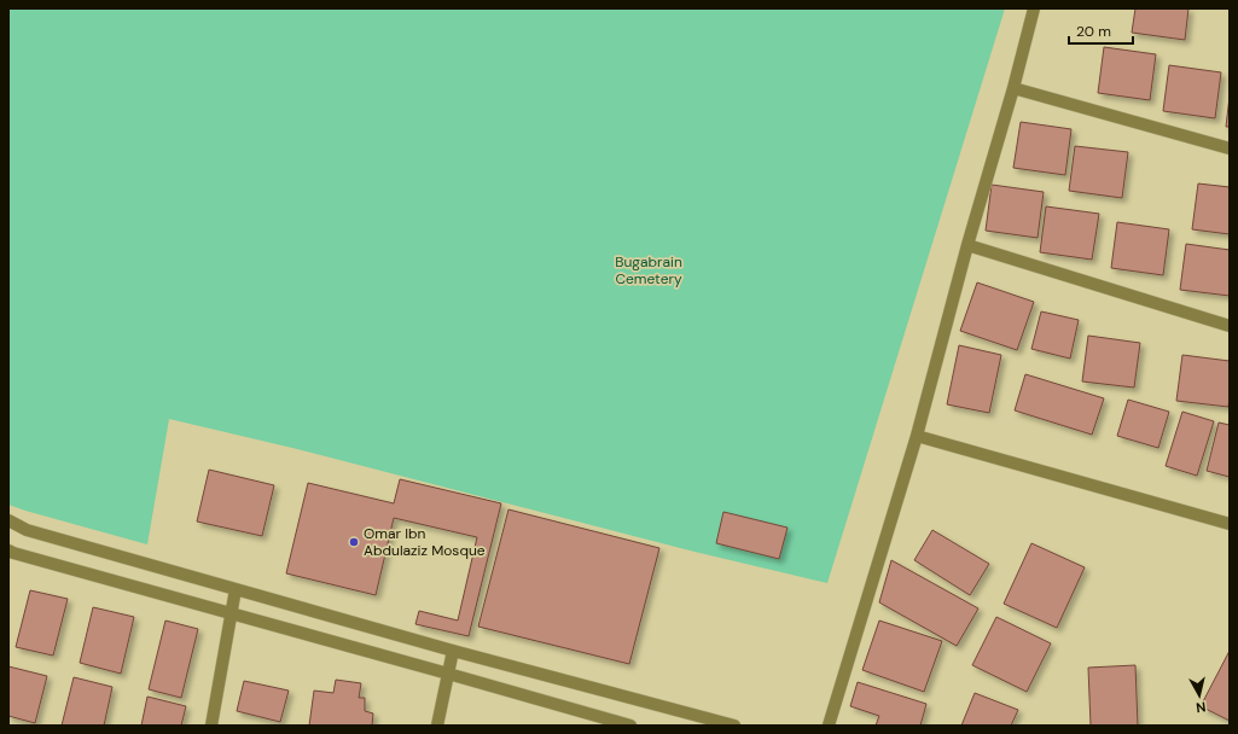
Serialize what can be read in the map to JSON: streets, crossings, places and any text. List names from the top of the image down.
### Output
{
  "parks": ["Bugabrain Cemetery"],
  "places": ["Omar Ibn Abdulaziz Mosque"],
  "scale_bar": "20 m",
  "north": "bottom"
}
